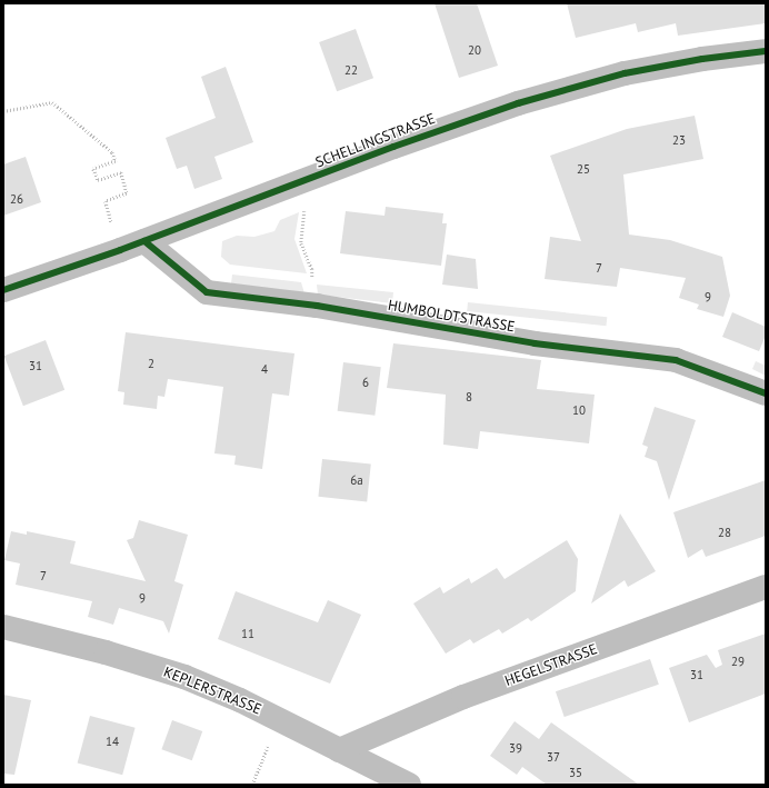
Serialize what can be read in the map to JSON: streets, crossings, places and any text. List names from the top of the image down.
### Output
{
  "streets": {
    "street": [
      "SCHELLINGSTRASSE",
      "HUMBOLDTSTRASSE",
      "HEGELSTRASSE",
      "KEPLERSTRASSE"
    ]
  },
  "crossings": [
    ["SCHELLINGSTRASSE", "HUMBOLDTSTRASSE"],
    ["HEGELSTRASSE", "KEPLERSTRASSE"]
  ],
  "house_numbers": [
    "20",
    "22",
    "23",
    "25",
    "26",
    "7",
    "9",
    "2",
    "31",
    "4",
    "6",
    "8",
    "10",
    "6a",
    "28",
    "7",
    "9",
    "11",
    "29",
    "31",
    "14",
    "39",
    "37",
    "35"
  ]
}
